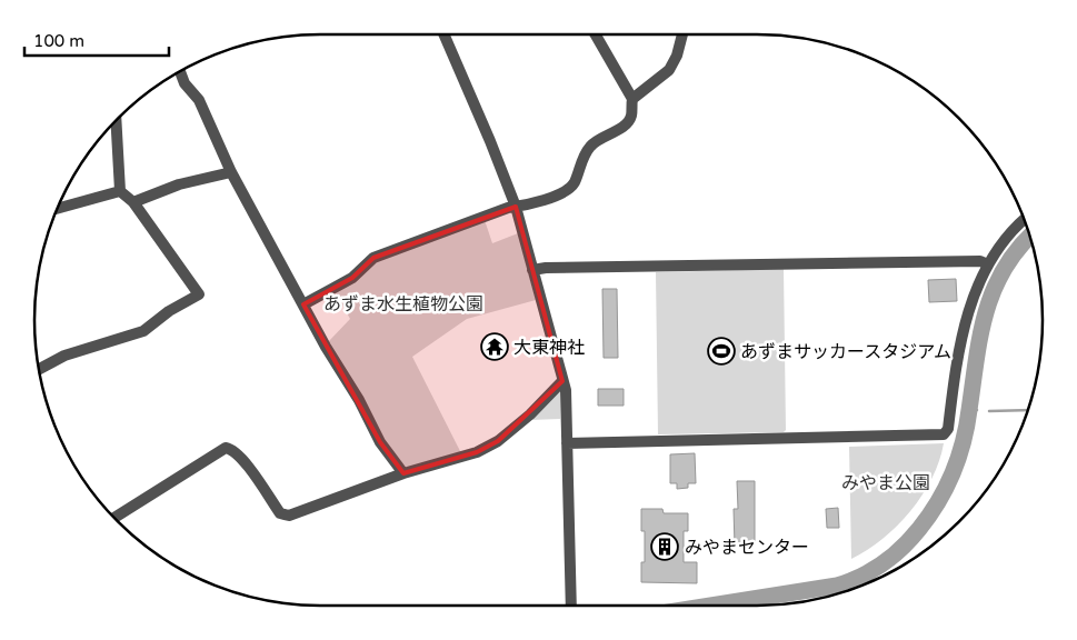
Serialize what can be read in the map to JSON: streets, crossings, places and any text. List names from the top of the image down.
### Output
{
  "parks": ["あずま水生植物公園", "みやま公園"],
  "places": {
    "temple": ["大東神社"],
    "sports": ["あずまサッカースタジアム"],
    "building": ["みやまセンター"]
  },
  "scale_bar": "100 m"
}
